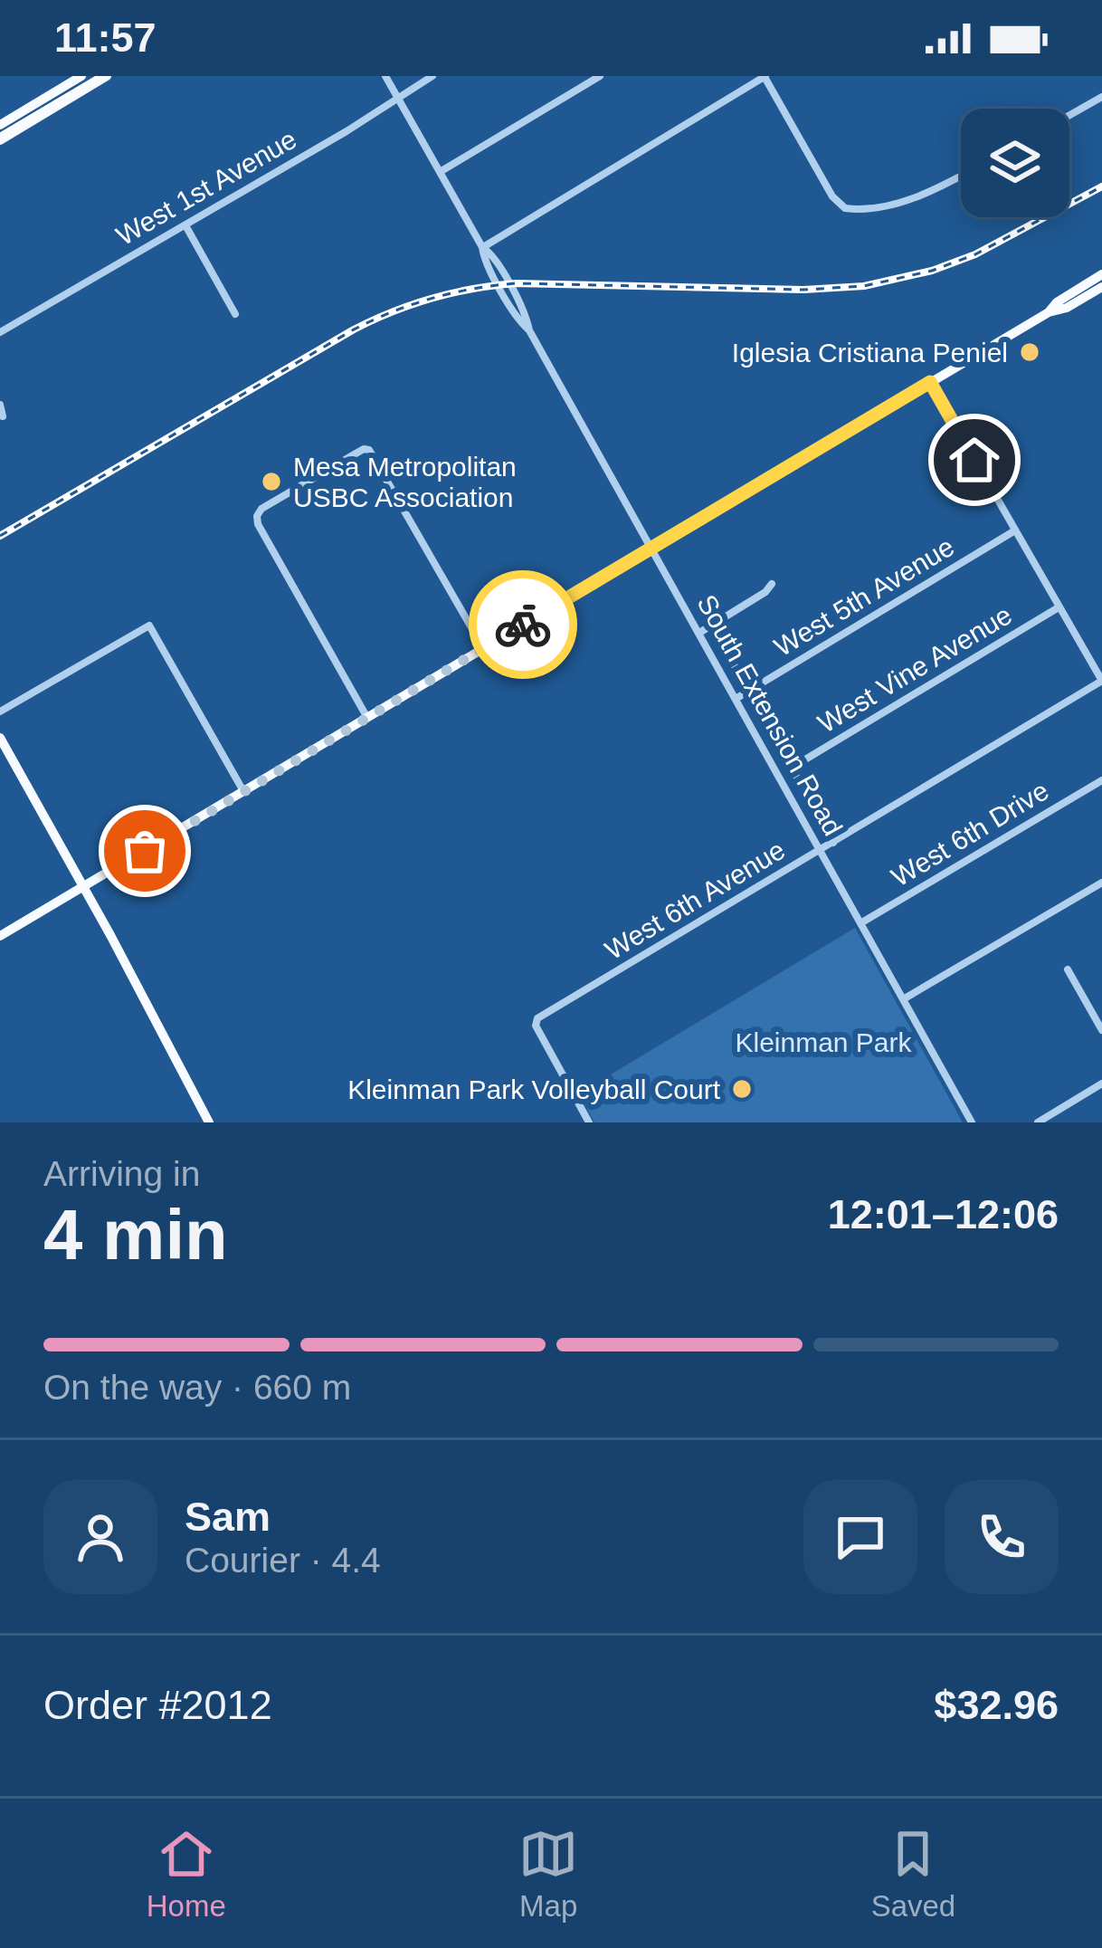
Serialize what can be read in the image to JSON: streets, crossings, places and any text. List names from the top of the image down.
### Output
{
  "streets": {
    "street": [
      "West 1st Avenue",
      "West 5th Avenue",
      "West Vine Avenue",
      "South Extension Road",
      "West 6th Drive",
      "West 6th Avenue"
    ]
  },
  "crossings": [
    ["West 1st Avenue", "South Extension Road"],
    ["West 5th Avenue", "South Extension Road"],
    ["West Vine Avenue", "South Extension Road"],
    ["South Extension Road", "West 6th Drive"],
    ["South Extension Road", "West 6th Avenue"]
  ],
  "parks": ["Kleinman Park"],
  "places": ["Iglesia Cristiana Peniel", "Mesa Metropolitan USBC Association", "Kleinman Park Volleyball Court"],
  "page": {
    "status": "11:57",
    "heading": ["4 min", "Arriving in", "12:01–12:06"],
    "panel": [
      "Sam",
      "Courier · 4.4",
      "Order #2012",
      "$32.96"
    ],
    "bar": "On the way · 660 m",
    "tabs": ["Home", "Map", "Saved"]
  }
}
